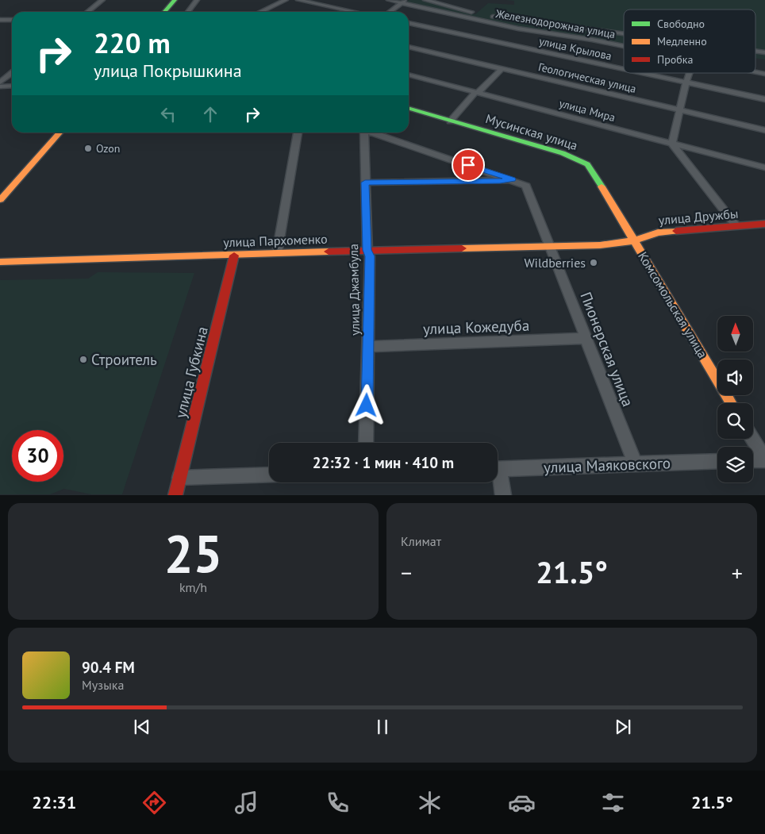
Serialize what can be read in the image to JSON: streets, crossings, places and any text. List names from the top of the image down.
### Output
{
  "streets": {
    "street": [
      "Железнодорожная улица",
      "улица Крылова",
      "Геологическая улица",
      "улица Мира",
      "Мусинская улица",
      "улица Дружбы",
      "улица Пархоменко",
      "улица Джамбула",
      "Комсомольская улица",
      "улица Кожедуба",
      "Пионерская улица",
      "улица Губкина",
      "улица Маяковского"
    ]
  },
  "crossings": [
    ["Мусинская улица", "улица Дружбы"],
    ["Мусинская улица", "Комсомольская улица"],
    ["улица Дружбы", "улица Пархоменко"],
    ["улица Дружбы", "Комсомольская улица"],
    ["улица Дружбы", "Пионерская улица"],
    ["улица Пархоменко", "улица Джамбула"],
    ["улица Пархоменко", "Пионерская улица"],
    ["улица Пархоменко", "улица Губкина"],
    ["улица Джамбула", "улица Кожедуба"],
    ["улица Кожедуба", "Пионерская улица"],
    ["Пионерская улица", "улица Маяковского"]
  ],
  "places": ["Ozon", "Wildberries", "Строитель"],
  "legend": ["Свободно", "Медленно", "Пробка"],
  "north": "top",
  "page": {
    "turn": ["220 m", "улица Покрышкина"],
    "limit": "30",
    "trip": "22:32 · 1 мин · 410 m",
    "tile": [
      ["25", "km/h"],
      "Климат"
    ],
    "heat": ["−", "21.5°", "+"],
    "song": ["90.4 FM", "Музыка"],
    "tabs": ["22:31", "21.5°"]
  }
}
